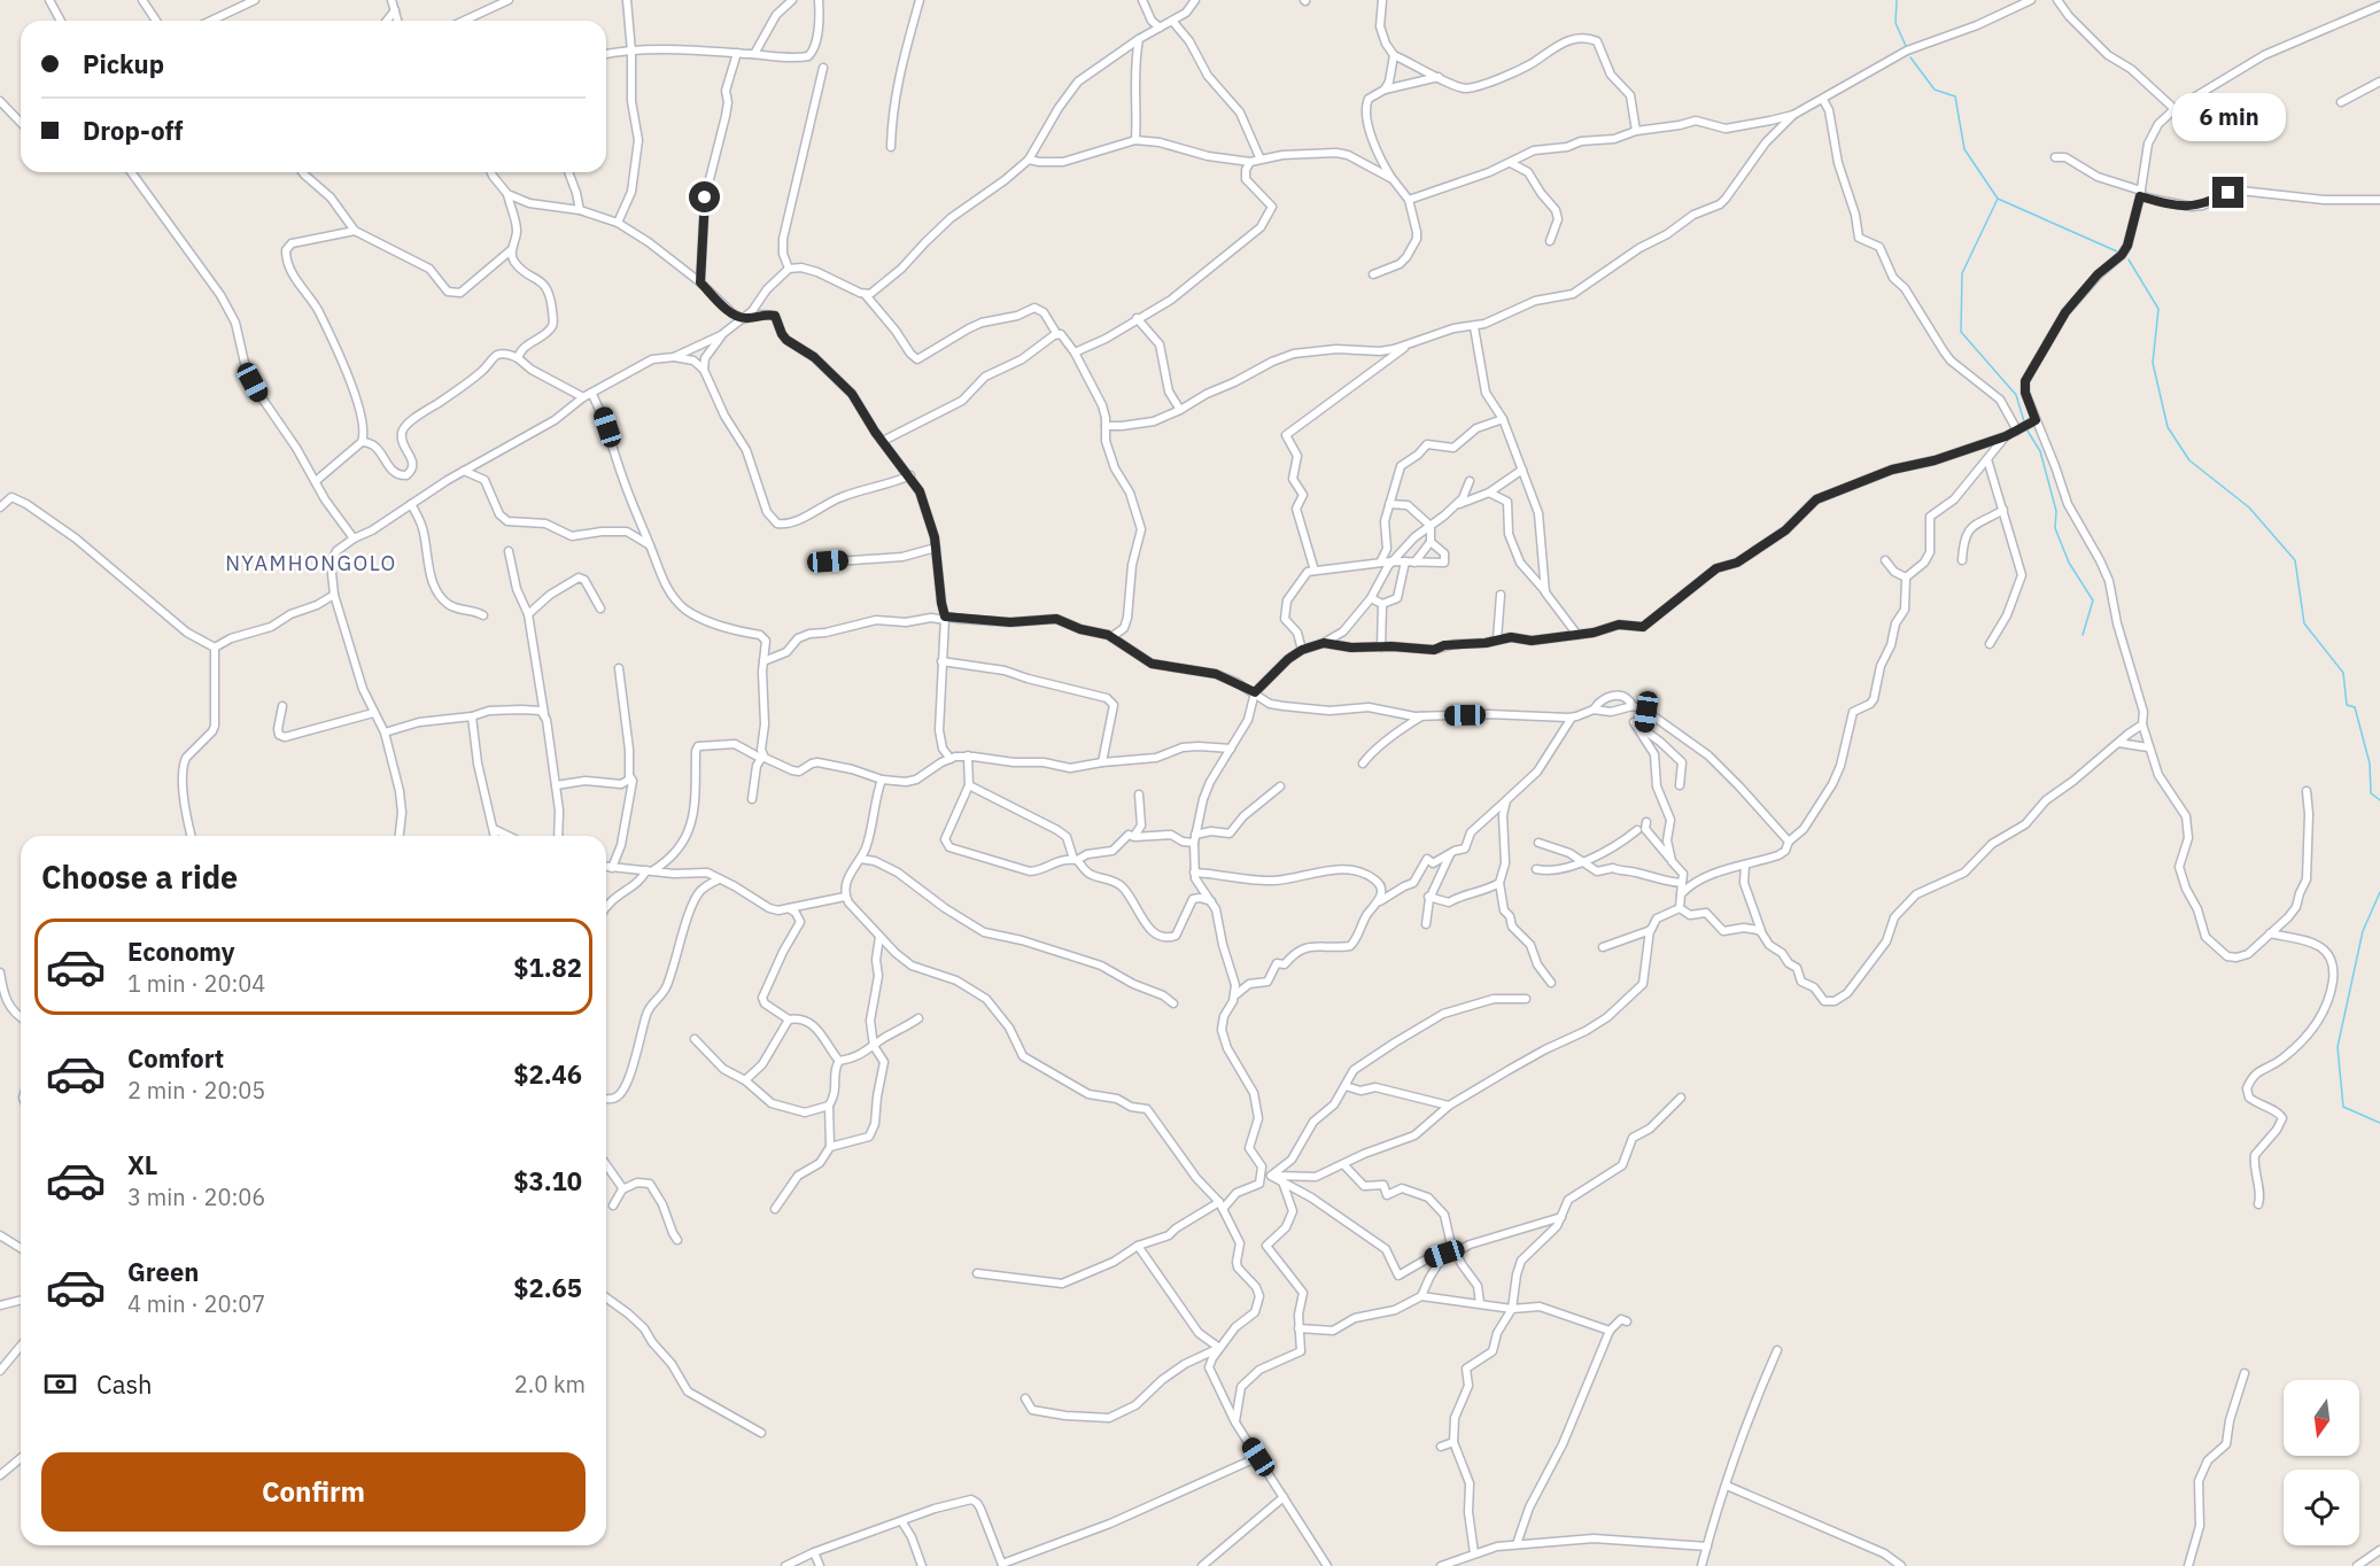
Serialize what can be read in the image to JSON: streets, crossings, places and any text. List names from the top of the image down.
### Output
{
  "districts": ["NYAMHONGOLO"],
  "north": "bottom",
  "page": {
    "banner": ["Pickup", "Drop-off"],
    "bubble": "6 min",
    "heading": "Choose a ride",
    "list": [
      {
        "name": "Economy",
        "note": "1 min · 20:04",
        "value": "$1.82"
      },
      {
        "name": "Comfort",
        "note": "2 min · 20:05",
        "value": "$2.46"
      },
      {
        "name": "XL",
        "note": "3 min · 20:06",
        "value": "$3.10"
      },
      {
        "name": "Green",
        "note": "4 min · 20:07",
        "value": "$2.65"
      }
    ],
    "pay": ["Cash", "2.0 km"],
    "buttons": "Confirm"
  }
}
